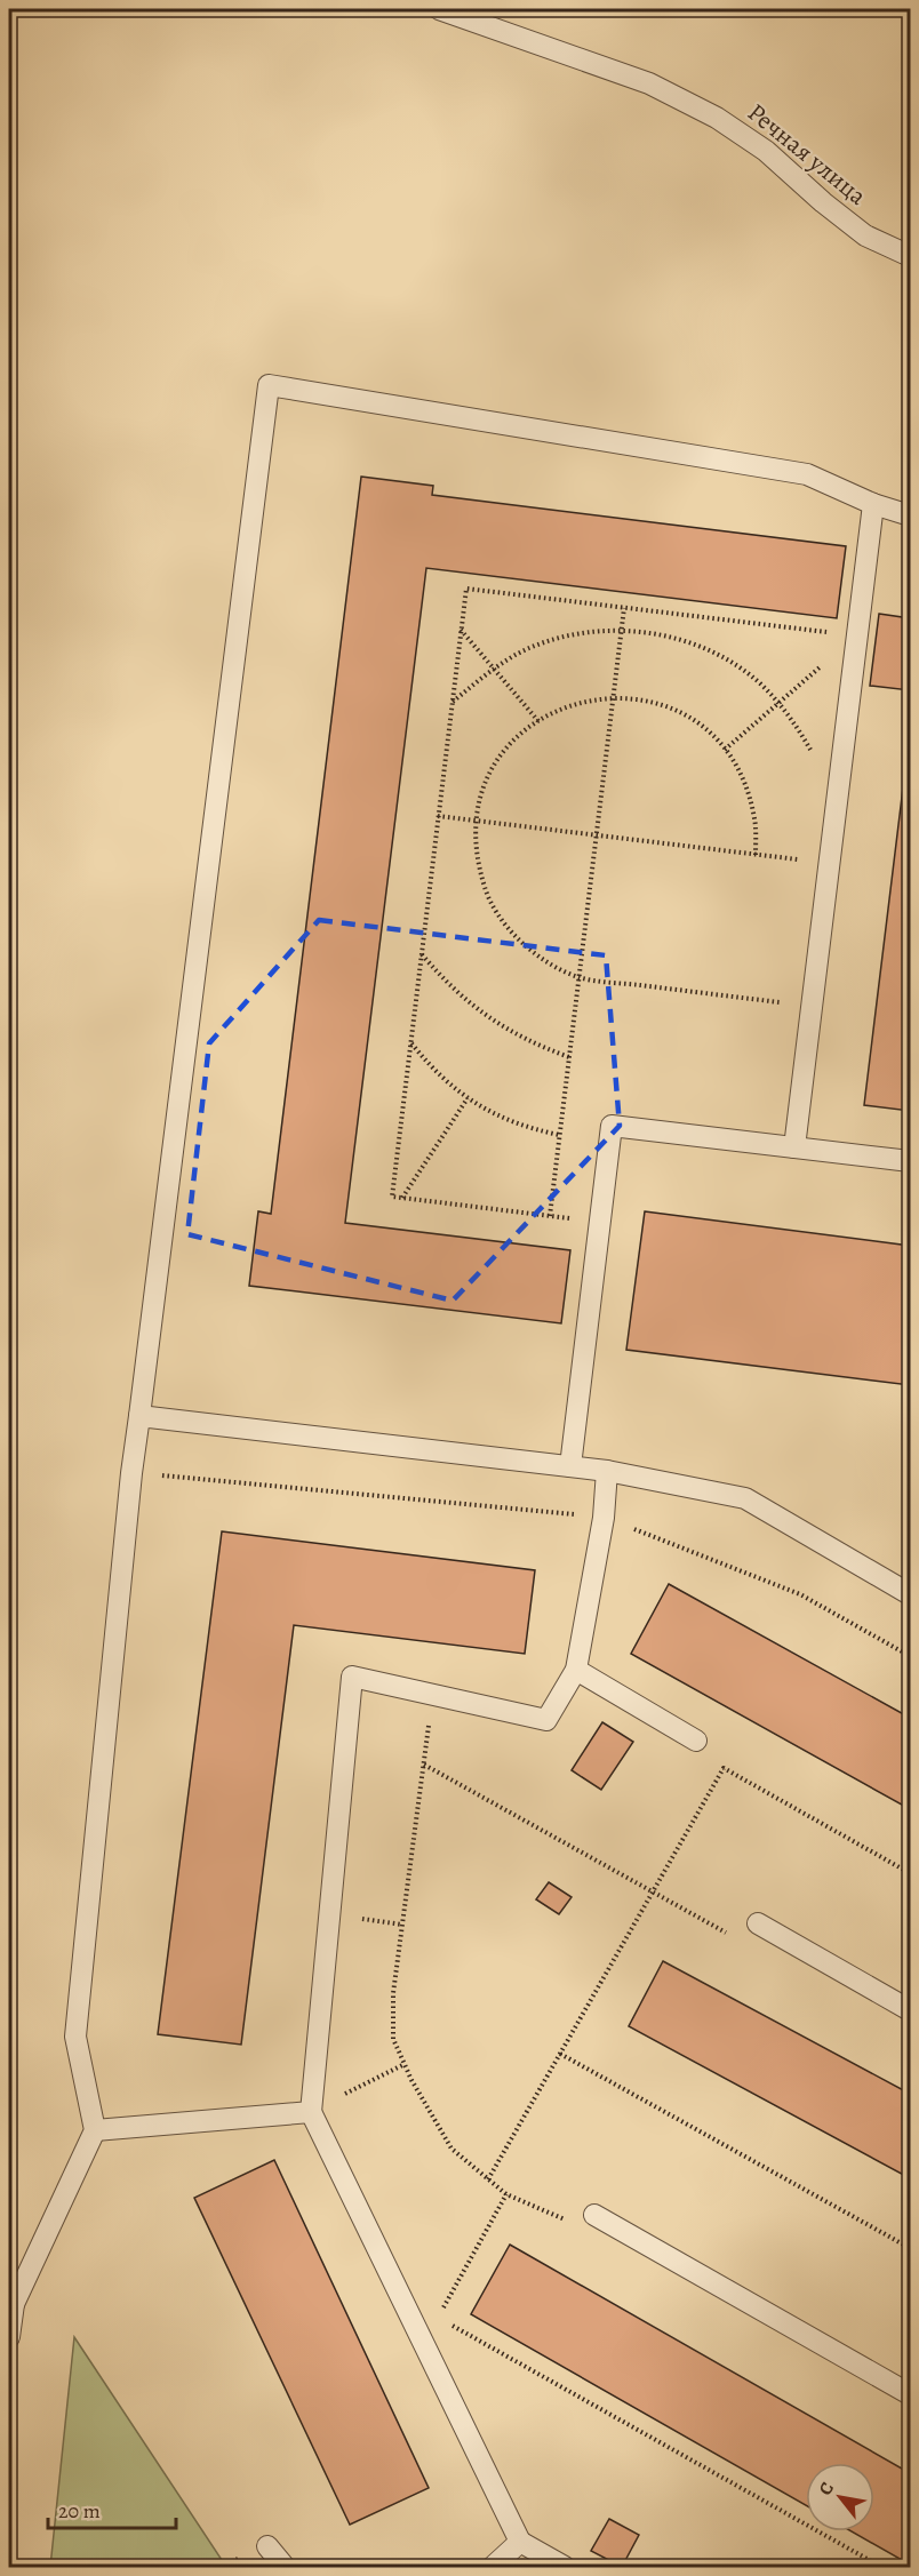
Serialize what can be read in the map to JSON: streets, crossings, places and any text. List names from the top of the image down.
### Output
{
  "streets": {
    "lane": ["Речная улица"]
  },
  "scale_bar": "20 m",
  "north": "top left"
}
